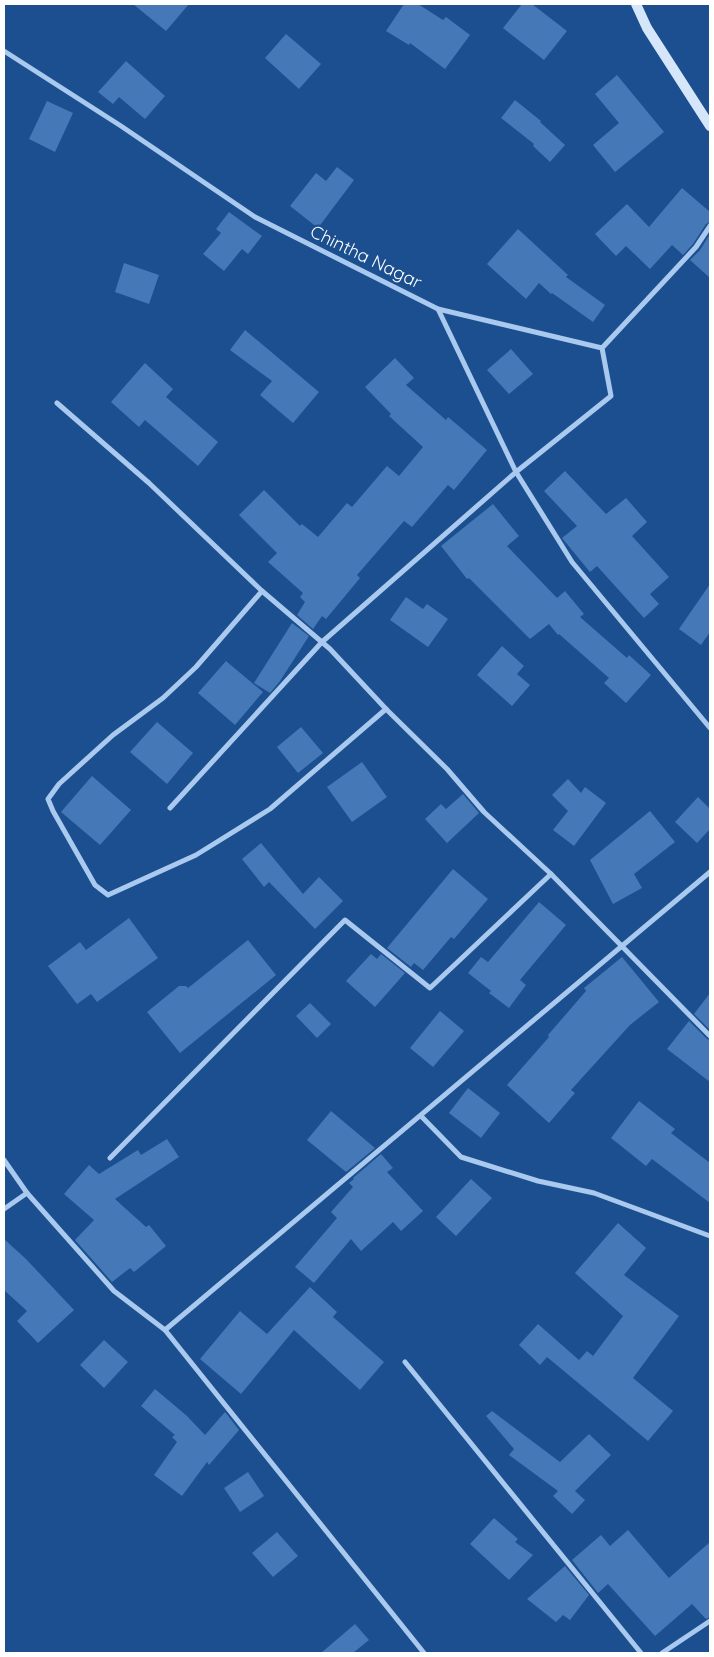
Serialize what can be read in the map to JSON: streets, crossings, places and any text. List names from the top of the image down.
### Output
{
  "streets": {
    "street": ["Chintha Nagar"]
  }
}
